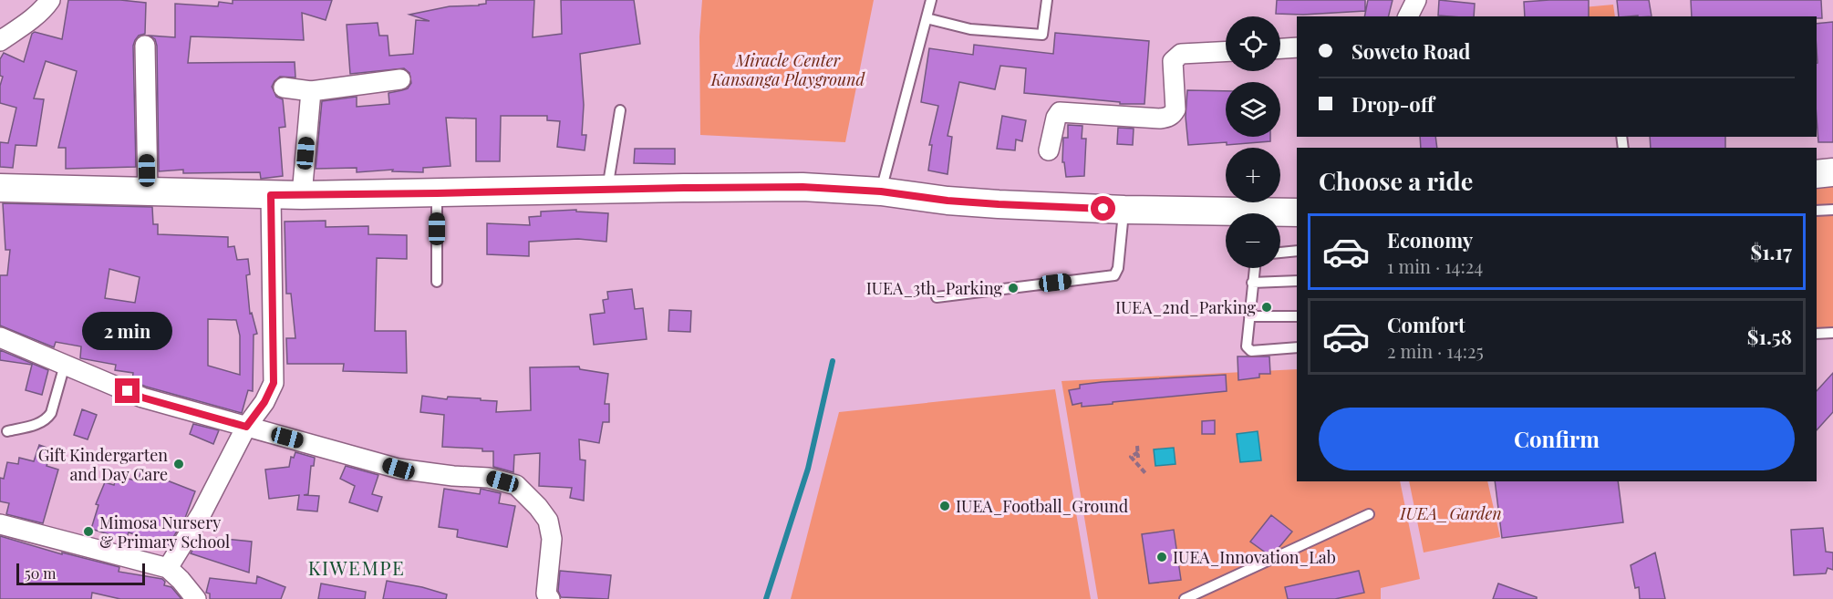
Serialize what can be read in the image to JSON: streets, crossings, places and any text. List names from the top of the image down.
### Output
{
  "districts": ["KIWEMPE"],
  "parks": ["Miracle Center Kansanga Playground", "IUEA_Garden"],
  "places": [
    "IUEA_3th_Parking",
    "IUEA_2nd_Parking",
    "Gift Kindergarten and Day Care",
    "IUEA_Football_Ground",
    "Mimosa Nursery & Primary School",
    "IUEA_Innovation_Lab"
  ],
  "scale_bar": "50 m",
  "page": {
    "map_buttons": ["+", "−"],
    "banner": ["Soweto Road", "Drop-off"],
    "heading": "Choose a ride",
    "list": [
      {
        "name": "Economy",
        "note": "1 min · 14:24",
        "value": "$1.17"
      },
      {
        "name": "Comfort",
        "note": "2 min · 14:25",
        "value": "$1.58"
      }
    ],
    "bubble": "2 min",
    "buttons": "Confirm",
    "scale": "50 m"
  }
}
